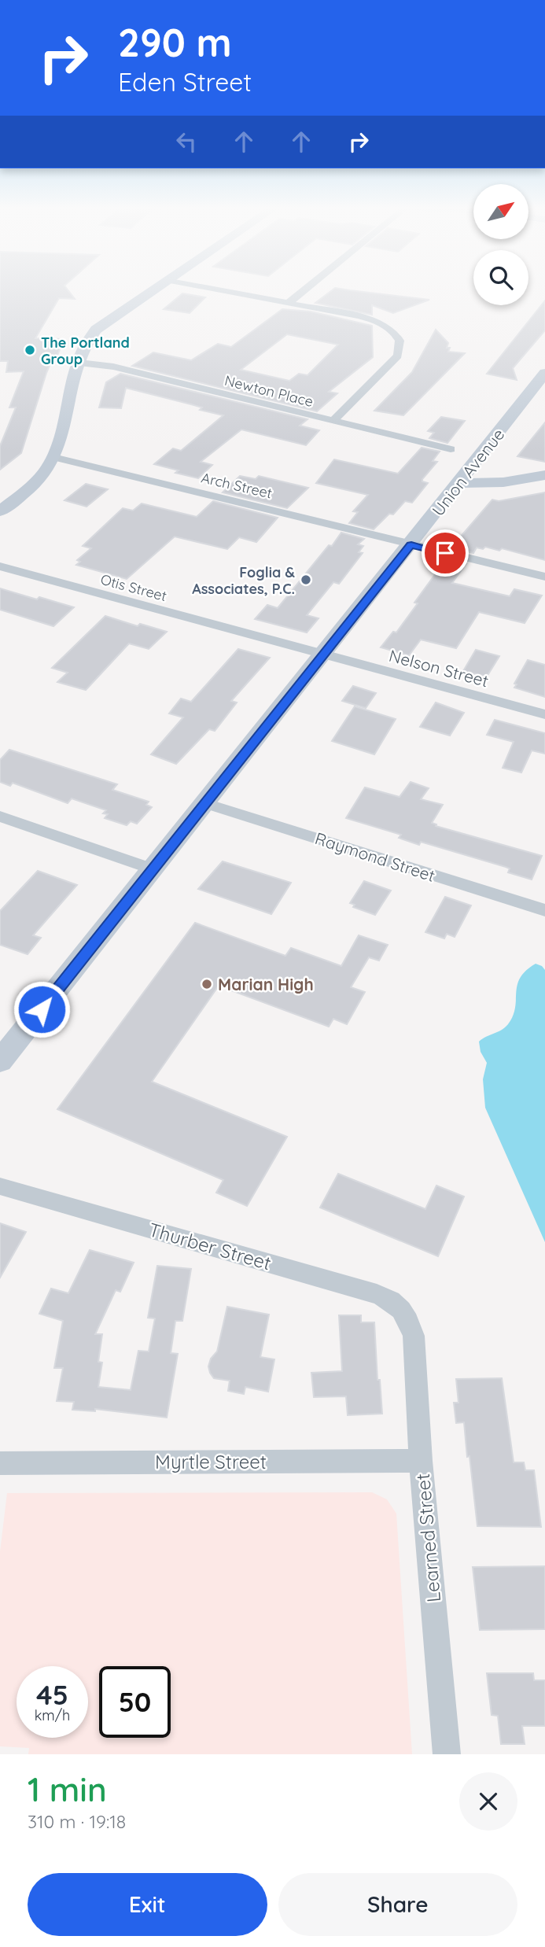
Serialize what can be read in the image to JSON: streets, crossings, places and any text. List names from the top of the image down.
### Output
{
  "streets": {
    "street": [
      "Newton Place",
      "Union Avenue",
      "Arch Street",
      "Otis Street",
      "Nelson Street",
      "Raymond Street",
      "Thurber Street",
      "Myrtle Street",
      "Learned Street"
    ]
  },
  "crossings": [
    ["Union Avenue", "Arch Street"],
    ["Union Avenue", "Otis Street"],
    ["Union Avenue", "Nelson Street"],
    ["Union Avenue", "Raymond Street"],
    ["Otis Street", "Nelson Street"],
    ["Thurber Street", "Learned Street"],
    ["Myrtle Street", "Learned Street"]
  ],
  "places": ["The Portland Group", "Foglia & Associates, P.C.", "Marian High"],
  "north": "top right",
  "page": {
    "turn": ["290 m", "Eden Street"],
    "speed": "45 km/h",
    "limit": "50",
    "heading": ["1 min", "310 m · 19:18"],
    "buttons": ["Exit", "Share"]
  }
}
